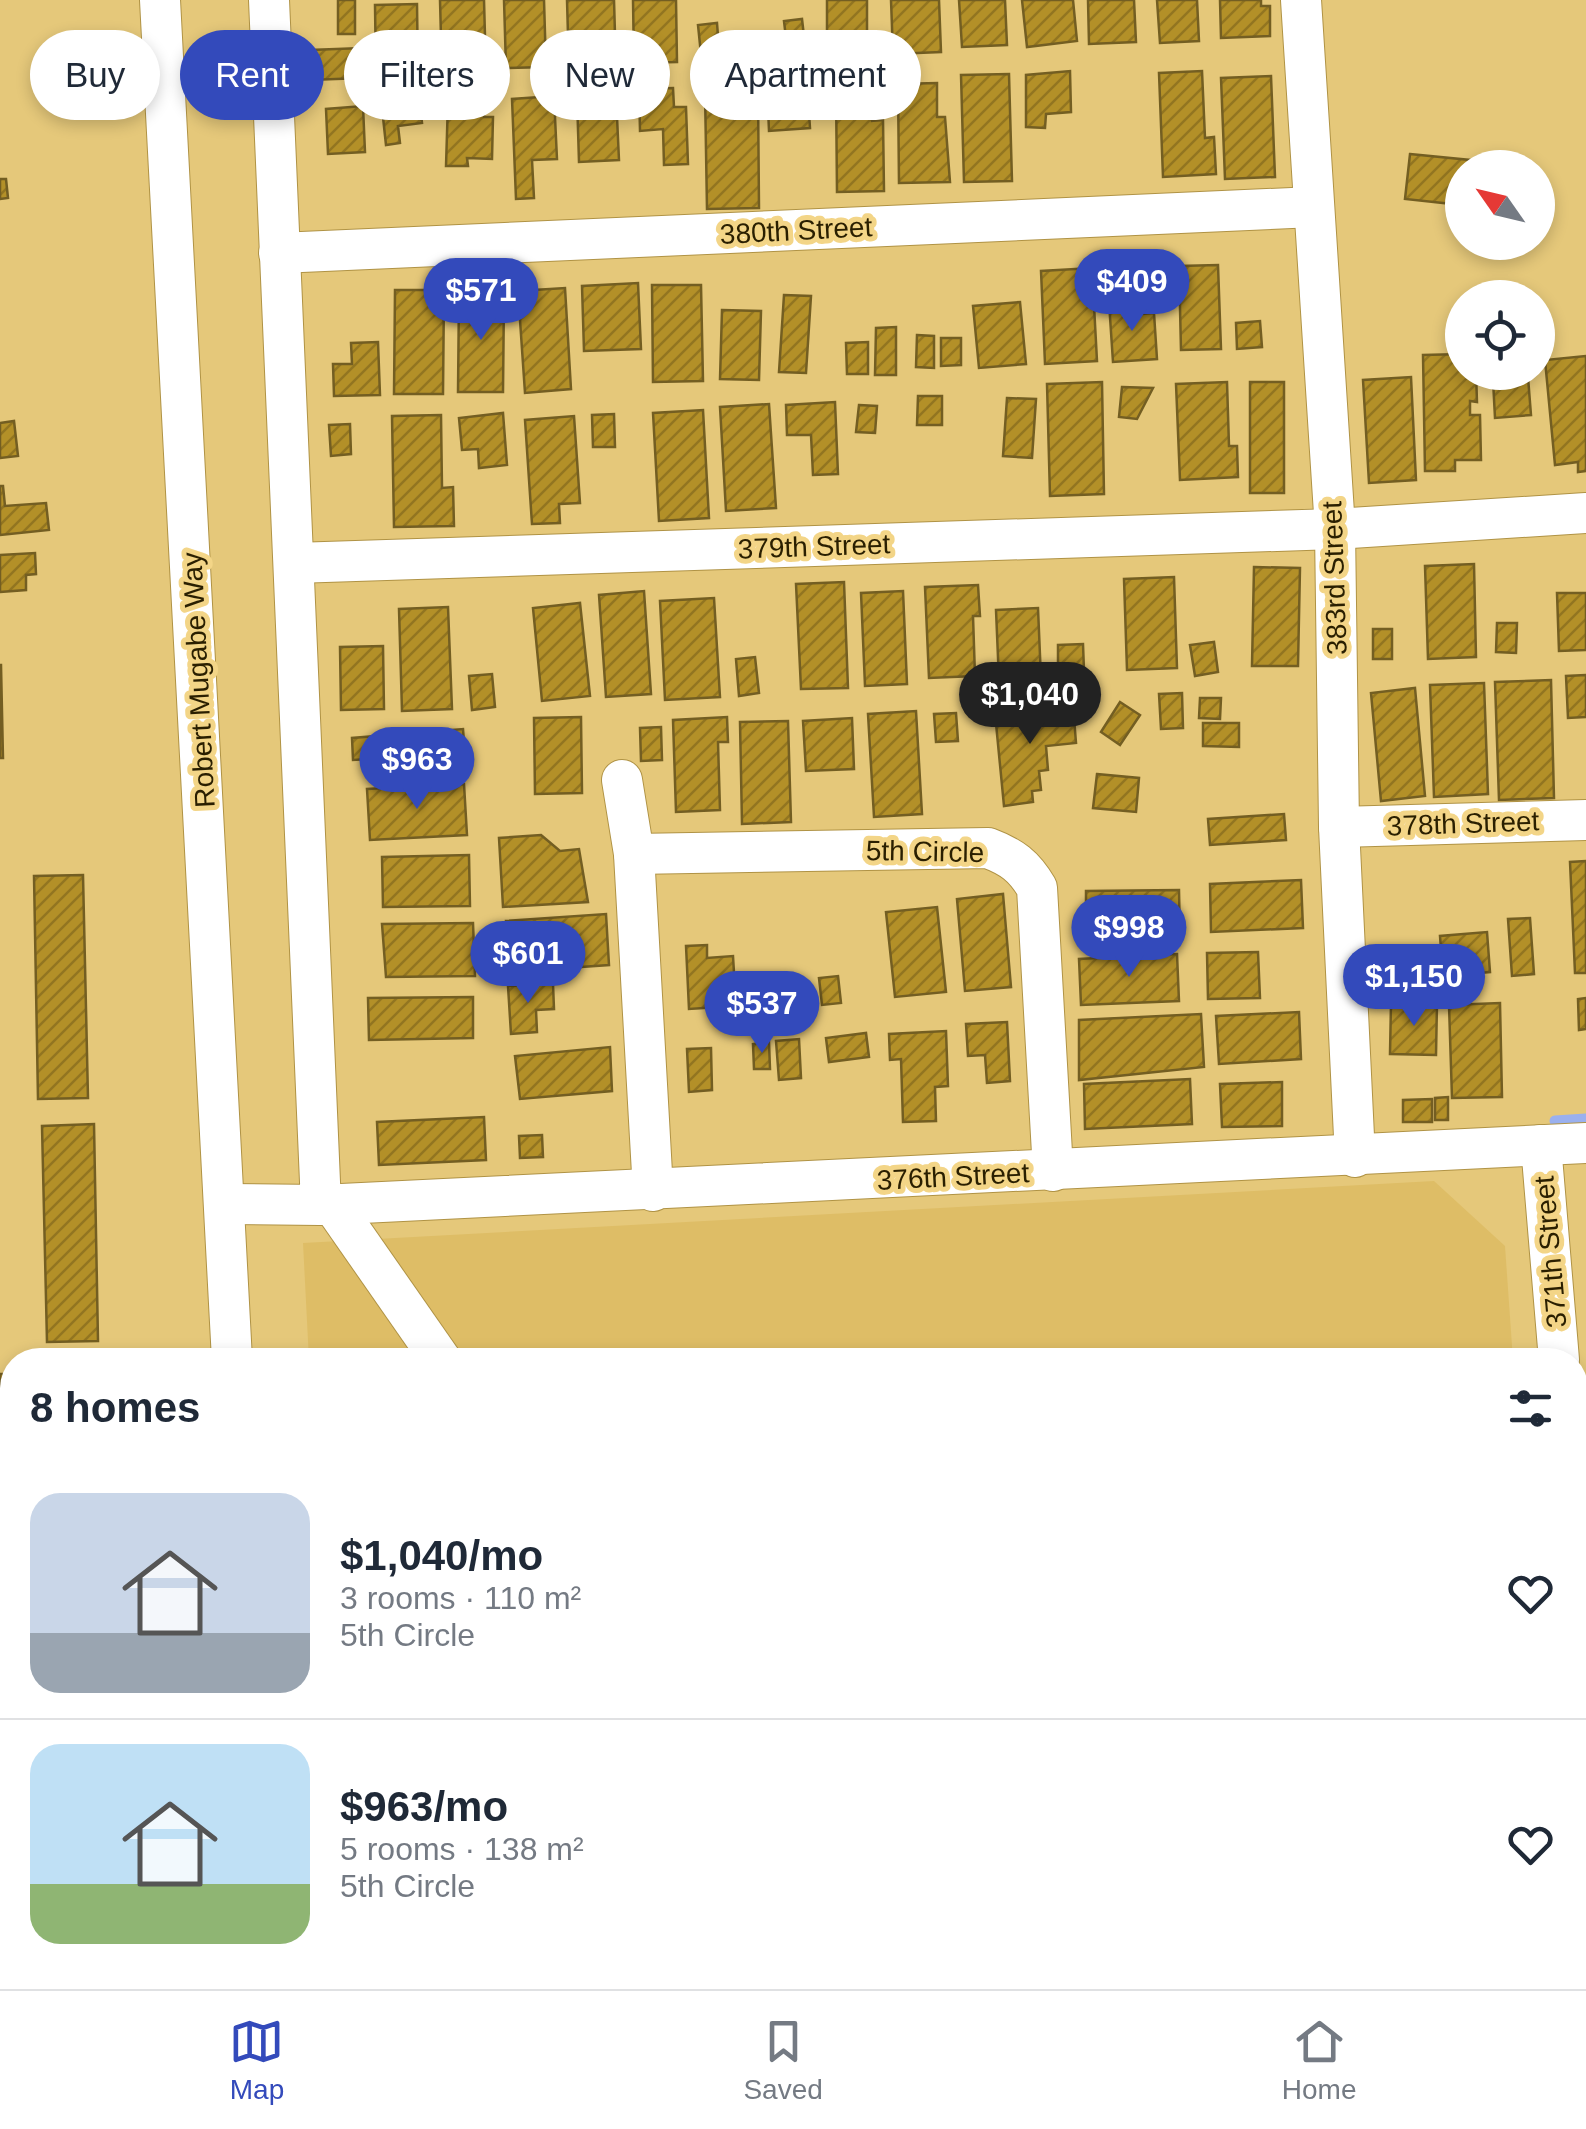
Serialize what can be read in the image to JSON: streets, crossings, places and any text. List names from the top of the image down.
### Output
{
  "streets": {
    "street": [
      "380th Street",
      "379th Street",
      "383rd Street",
      "Robert Mugabe Way",
      "378th Street",
      "5th Circle",
      "376th Street",
      "371th Street"
    ]
  },
  "crossings": [
    ["380th Street", "383rd Street"],
    ["379th Street", "383rd Street"],
    ["383rd Street", "378th Street"],
    ["383rd Street", "376th Street"],
    ["Robert Mugabe Way", "376th Street"],
    ["5th Circle", "376th Street"],
    ["376th Street", "371th Street"]
  ],
  "north": "top left",
  "page": {
    "chip": [
      "Buy",
      "Rent",
      "Filters",
      "New",
      "Apartment"
    ],
    "price": [
      "$409",
      "$571",
      "$1,040",
      "$963",
      "$998",
      "$601",
      "$1,150",
      "$537"
    ],
    "heading": "8 homes",
    "list": [
      {
        "name": "$1,040/mo",
        "note": "3 rooms · 110 m² · 5th Circle"
      },
      {
        "name": "$963/mo",
        "note": "5 rooms · 138 m² · 5th Circle"
      }
    ],
    "tabs": ["Map", "Saved", "Home"]
  }
}
